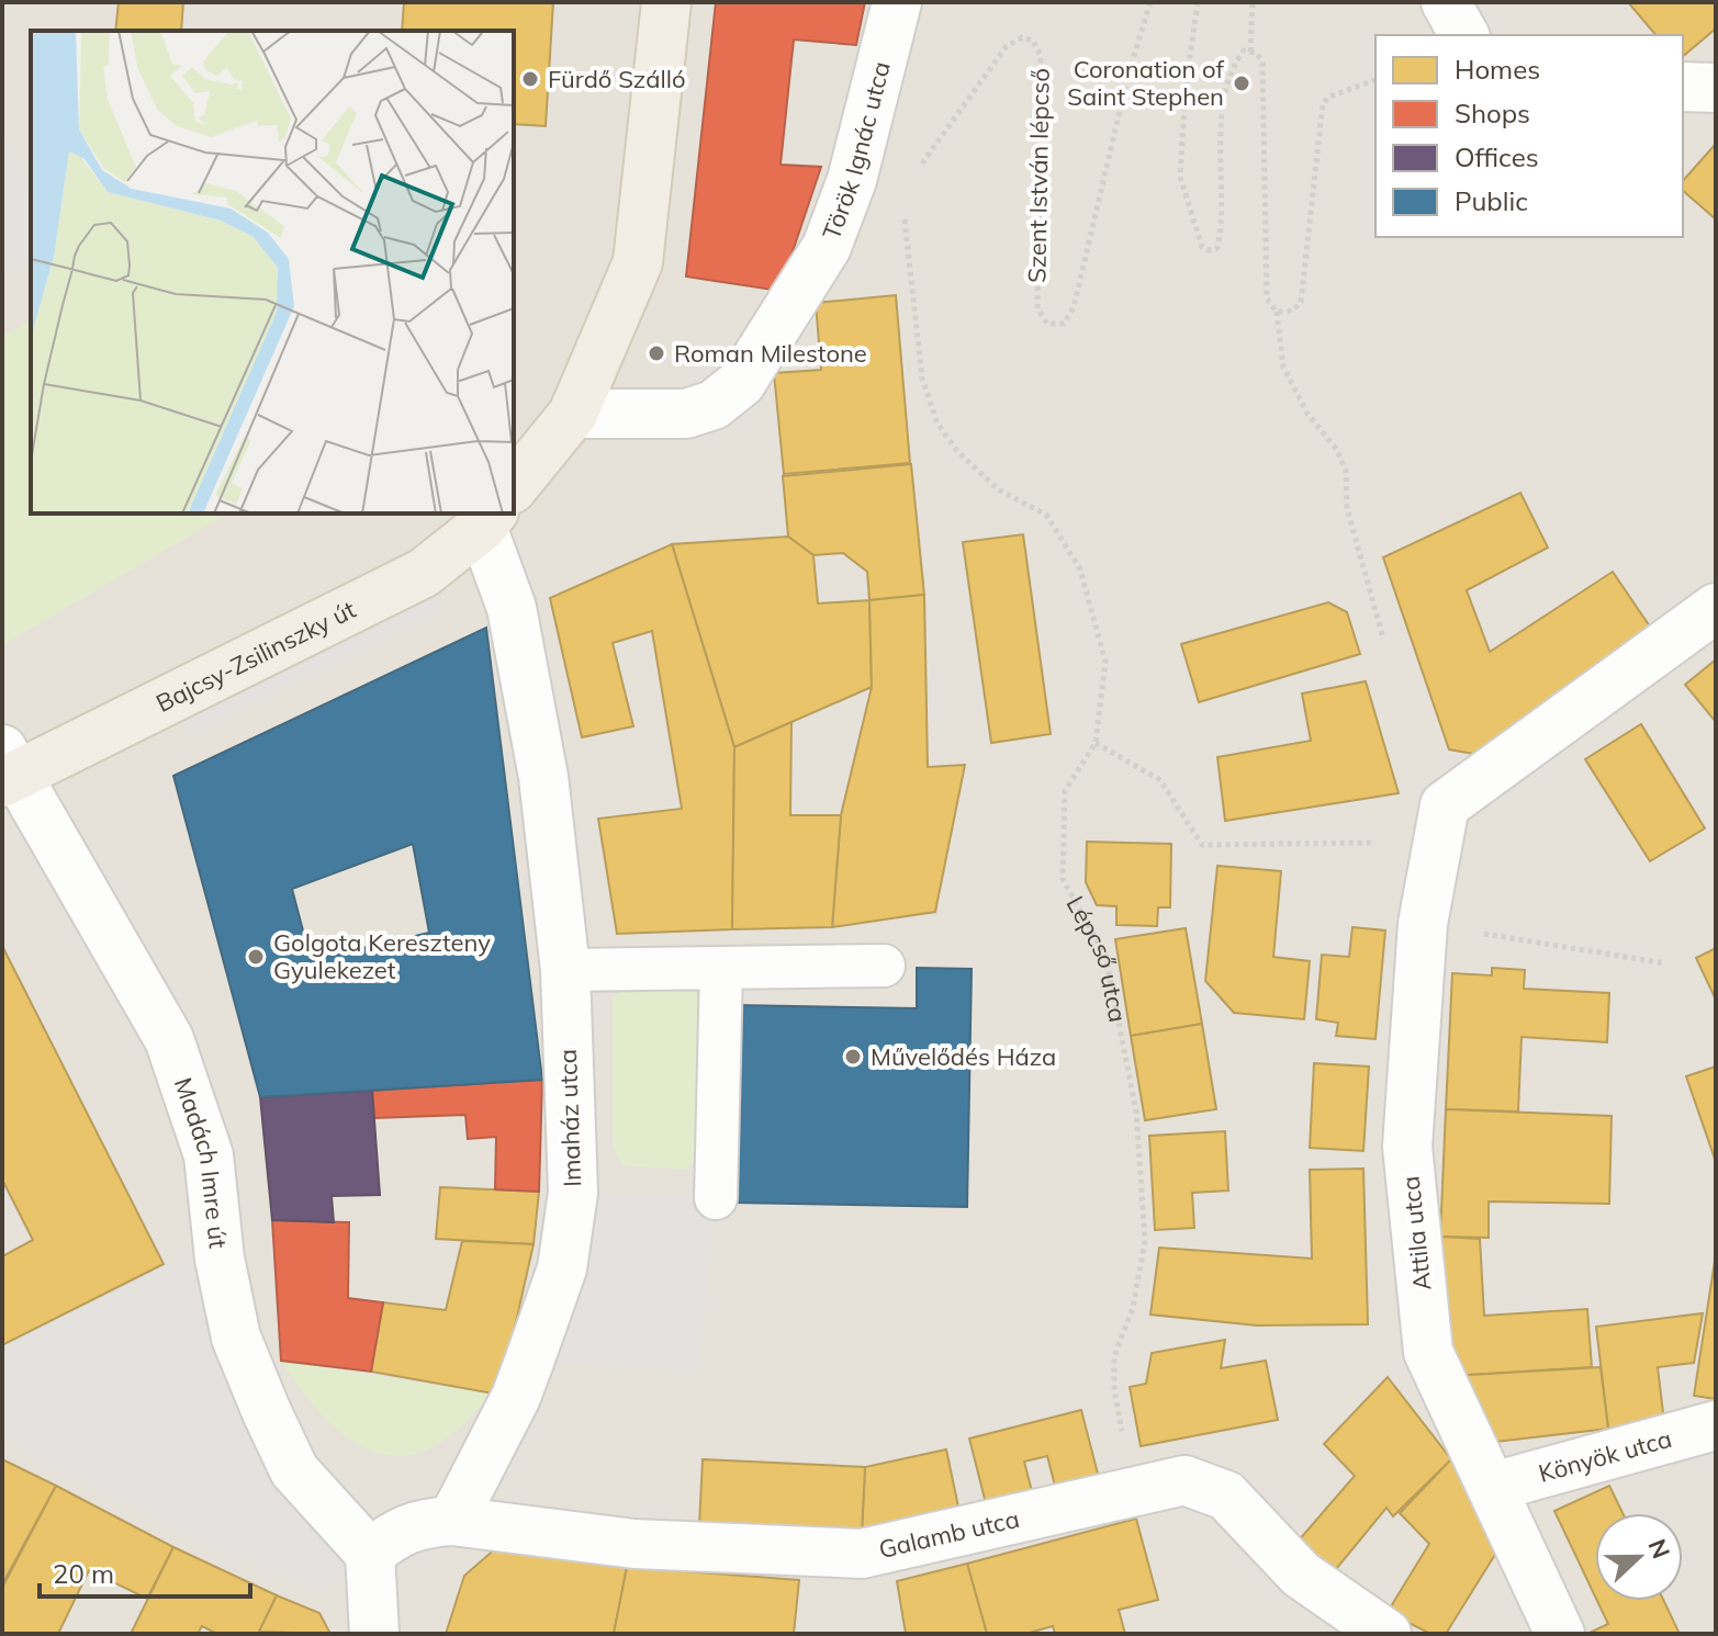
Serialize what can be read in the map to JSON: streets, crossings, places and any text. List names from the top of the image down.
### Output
{
  "streets": {
    "main road": ["Bajcsy-Zsilinszky út"],
    "street": [
      "Török Ignác utca",
      "Imaház utca",
      "Madách Imre út",
      "Attila utca",
      "Könyök utca",
      "Galamb utca"
    ],
    "path": ["Szent István lépcső", "Lépcső utca"]
  },
  "crossings": [
    ["Bajcsy-Zsilinszky út", "Imaház utca"],
    ["Bajcsy-Zsilinszky út", "Madách Imre út"],
    ["Lépcső utca", "Galamb utca"],
    ["Imaház utca", "Galamb utca"],
    ["Attila utca", "Könyök utca"]
  ],
  "places": [
    "Fürdő Szálló",
    "Coronation of Saint Stephen",
    "Roman Milestone",
    "Golgota Kereszteny Gyulekezet",
    "Művelődés Háza"
  ],
  "legend": [
    "Homes",
    "Shops",
    "Offices",
    "Public"
  ],
  "scale_bar": "20 m",
  "north": "right"
}
